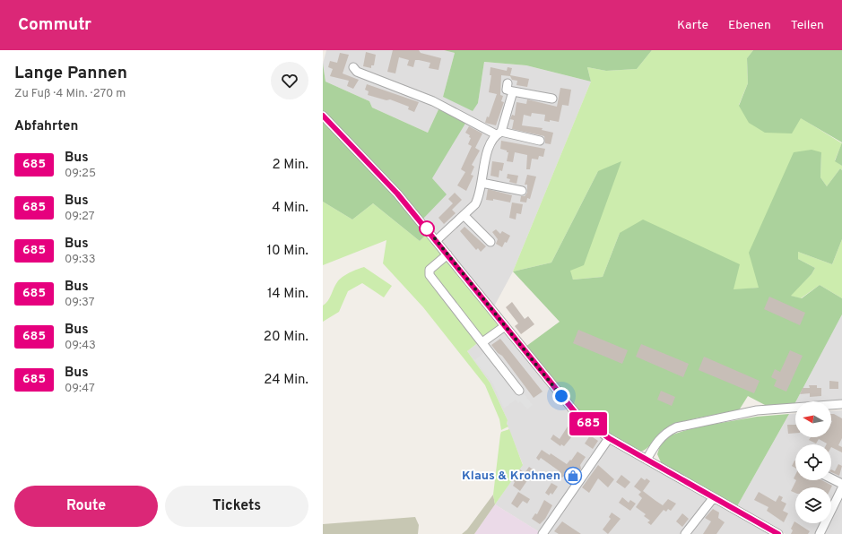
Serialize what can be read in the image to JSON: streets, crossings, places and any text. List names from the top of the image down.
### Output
{
  "places": {
    "shop": ["Klaus & Krohnen"]
  },
  "lines": ["bus line 685"],
  "north": "left",
  "page": {
    "header": "Commutr",
    "nav": ["Karte", "Ebenen", "Teilen"],
    "heading": [
      ["Lange Pannen", "Zu Fuß · 4 Min. · 270 m"],
      "Abfahrten"
    ],
    "on_map": "685",
    "list": [
      {
        "mark": "685",
        "name": "Bus",
        "note": "09:25",
        "value": "2 Min."
      },
      {
        "mark": "685",
        "name": "Bus",
        "note": "09:27",
        "value": "4 Min."
      },
      {
        "mark": "685",
        "name": "Bus",
        "note": "09:33",
        "value": "10 Min."
      },
      {
        "mark": "685",
        "name": "Bus",
        "note": "09:37",
        "value": "14 Min."
      },
      {
        "mark": "685",
        "name": "Bus",
        "note": "09:43",
        "value": "20 Min."
      },
      {
        "mark": "685",
        "name": "Bus",
        "note": "09:47",
        "value": "24 Min."
      }
    ],
    "buttons": ["Route", "Tickets"]
  }
}
